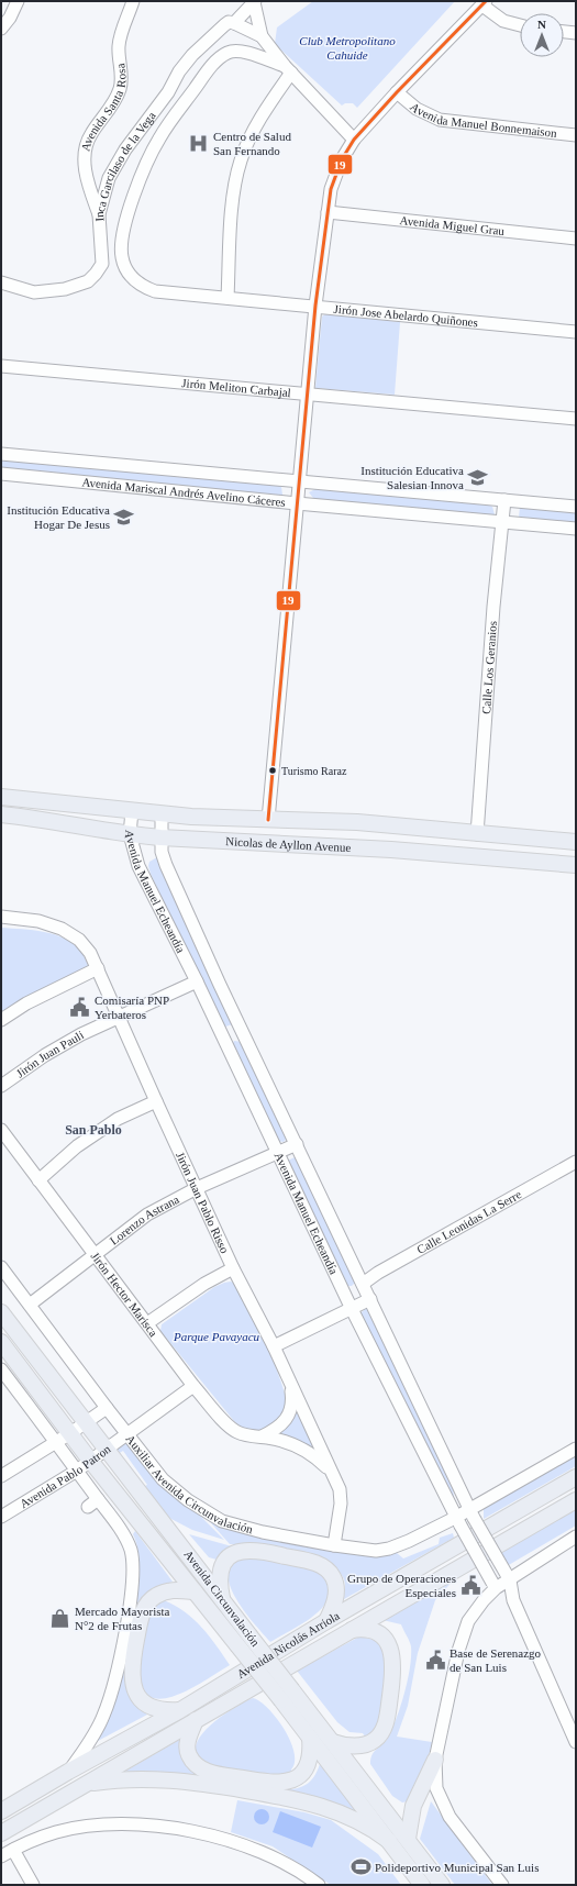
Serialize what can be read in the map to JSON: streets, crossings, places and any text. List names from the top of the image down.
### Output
{
  "streets": {
    "main road": ["Nicolas de Ayllon Avenue", "Avenida Circunvalación", "Avenida Nicolás Arriola"],
    "street": [
      "Avenida Santa Rosa",
      "Avenida Manuel Bonnemaison",
      "Inca Garcilaso de la Vega",
      "Avenida Miguel Grau",
      "Jirón Jose Abelardo Quiñones",
      "Jirón Meliton Carbajal",
      "Avenida Mariscal Andrés Avelino Cáceres",
      "Calle Los Geranios",
      "Avenida Manuel Echeandía",
      "Jirón Juan Pauli",
      "Jirón Juan Pablo Risso",
      "Lorenzo Astrana",
      "Calle Leonidas La Serre",
      "Jirón Hector Marisca",
      "Avenida Pablo Patron",
      "Auxiliar Avenida Circunvalación"
    ]
  },
  "crossings": [
    ["Avenida Santa Rosa", "Inca Garcilaso de la Vega"],
    ["Avenida Mariscal Andrés Avelino Cáceres", "Calle Los Geranios"],
    ["Calle Los Geranios", "Nicolas de Ayllon Avenue"],
    ["Nicolas de Ayllon Avenue", "Avenida Manuel Echeandía"],
    ["Avenida Manuel Echeandía", "Jirón Juan Pauli"],
    ["Avenida Manuel Echeandía", "Lorenzo Astrana"],
    ["Avenida Manuel Echeandía", "Calle Leonidas La Serre"],
    ["Avenida Manuel Echeandía", "Auxiliar Avenida Circunvalación"],
    ["Jirón Juan Pauli", "Jirón Juan Pablo Risso"],
    ["Jirón Juan Pablo Risso", "Lorenzo Astrana"],
    ["Jirón Juan Pablo Risso", "Jirón Hector Marisca"],
    ["Jirón Juan Pablo Risso", "Auxiliar Avenida Circunvalación"],
    ["Lorenzo Astrana", "Jirón Hector Marisca"],
    ["Lorenzo Astrana", "Auxiliar Avenida Circunvalación"],
    ["Avenida Pablo Patron", "Auxiliar Avenida Circunvalación"],
    ["Avenida Pablo Patron", "Avenida Circunvalación"]
  ],
  "districts": ["San Pablo"],
  "parks": ["Club Metropolitano Cahuide", "Parque Pavayacu"],
  "places": {
    "hospital": ["Centro de Salud San Fernando"],
    "school or university": ["Institución Educativa Salesian Innova", "Institución Educativa Hogar De Jesus"],
    "other": ["Turismo Raraz"],
    "public building": ["Comisaría PNP Yerbateros", "Grupo de Operaciones Especiales", "Base de Serenazgo de San Luis"],
    "shop": ["Mercado Mayorista N°2 de Frutas"],
    "sports": ["Polideportivo Municipal San Luis"]
  },
  "lines": ["transit line 19"],
  "north": "top"
}
